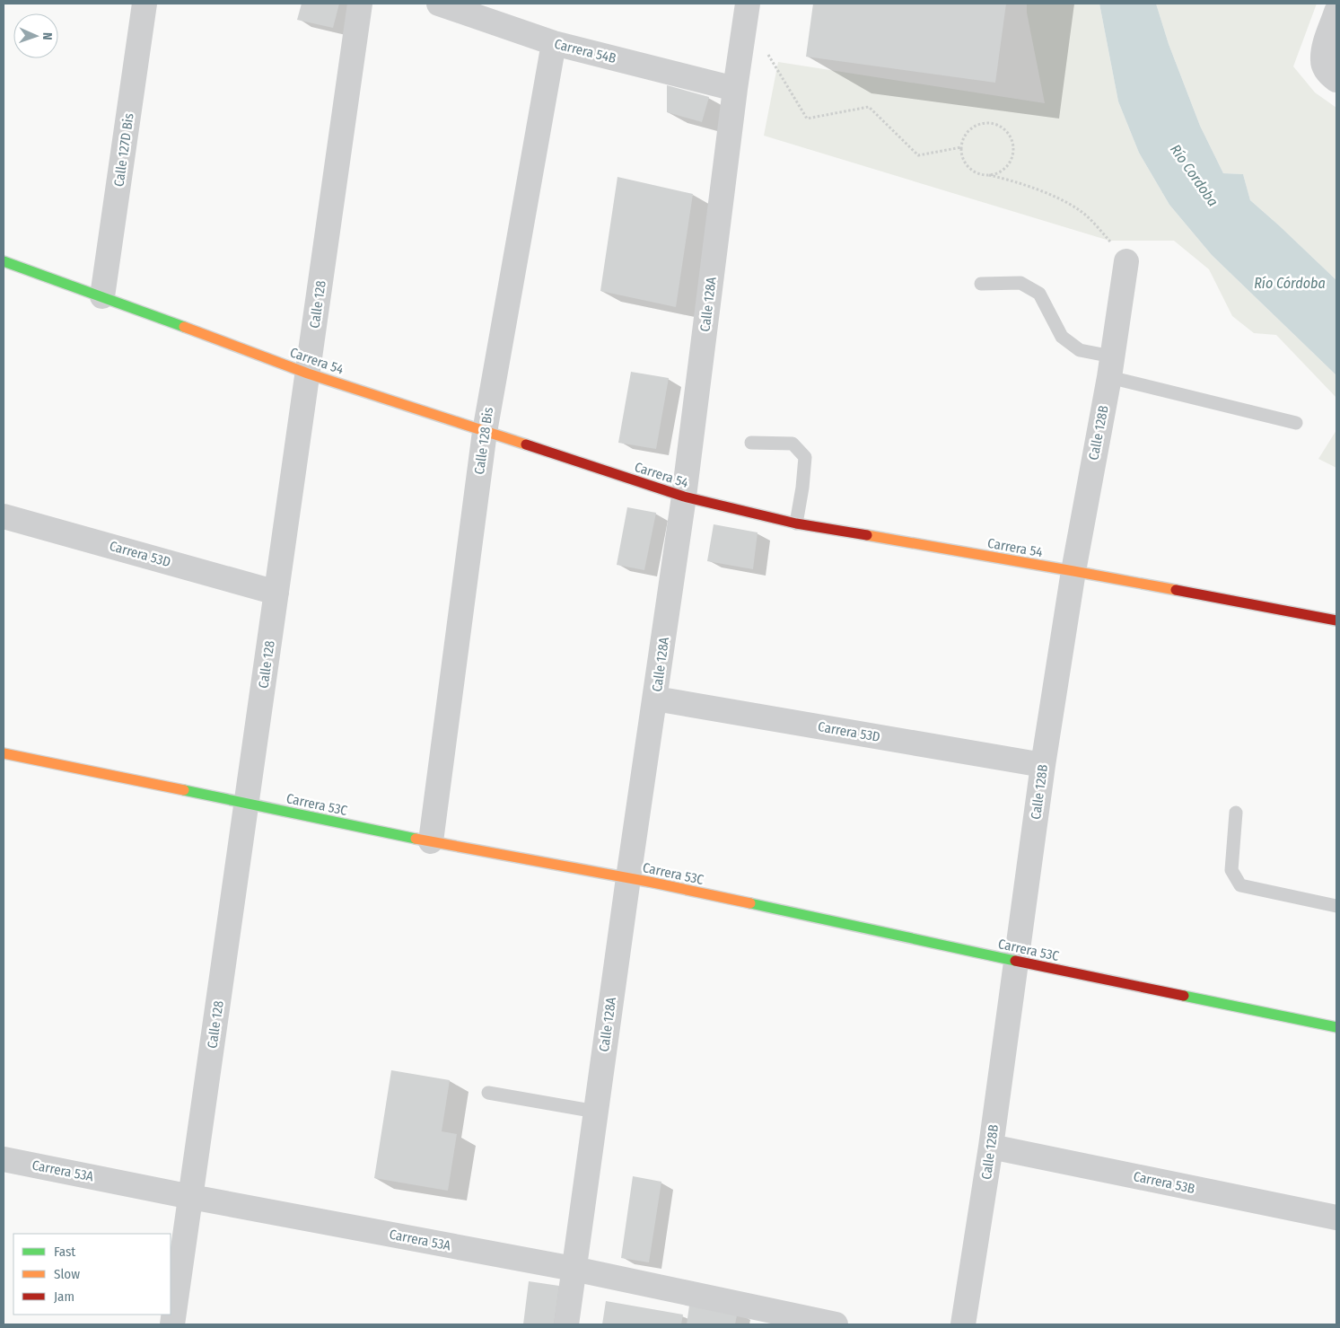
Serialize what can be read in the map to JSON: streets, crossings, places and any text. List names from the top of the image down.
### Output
{
  "streets": {
    "street": [
      "Carrera 54B",
      "Calle 127D Bis",
      "Calle 128",
      "Calle 128A",
      "Carrera 54",
      "Calle 128B",
      "Calle 128 Bis",
      "Carrera 53D",
      "Carrera 53C",
      "Carrera 53A",
      "Carrera 53B"
    ]
  },
  "crossings": [
    ["Carrera 54B", "Calle 128A"],
    ["Carrera 54B", "Calle 128 Bis"],
    ["Calle 127D Bis", "Carrera 54"],
    ["Calle 128", "Carrera 54"],
    ["Calle 128", "Carrera 53D"],
    ["Calle 128", "Carrera 53C"],
    ["Calle 128", "Carrera 53A"],
    ["Calle 128A", "Carrera 54"],
    ["Calle 128A", "Carrera 53D"],
    ["Calle 128A", "Carrera 53C"],
    ["Calle 128A", "Carrera 53A"],
    ["Carrera 54", "Calle 128B"],
    ["Carrera 54", "Calle 128 Bis"],
    ["Calle 128B", "Carrera 53D"],
    ["Calle 128B", "Carrera 53C"],
    ["Calle 128B", "Carrera 53B"],
    ["Calle 128 Bis", "Carrera 53C"]
  ],
  "water": ["Río Cordoba", "Río Córdoba"],
  "legend": ["Fast", "Slow", "Jam"],
  "north": "right"
}
